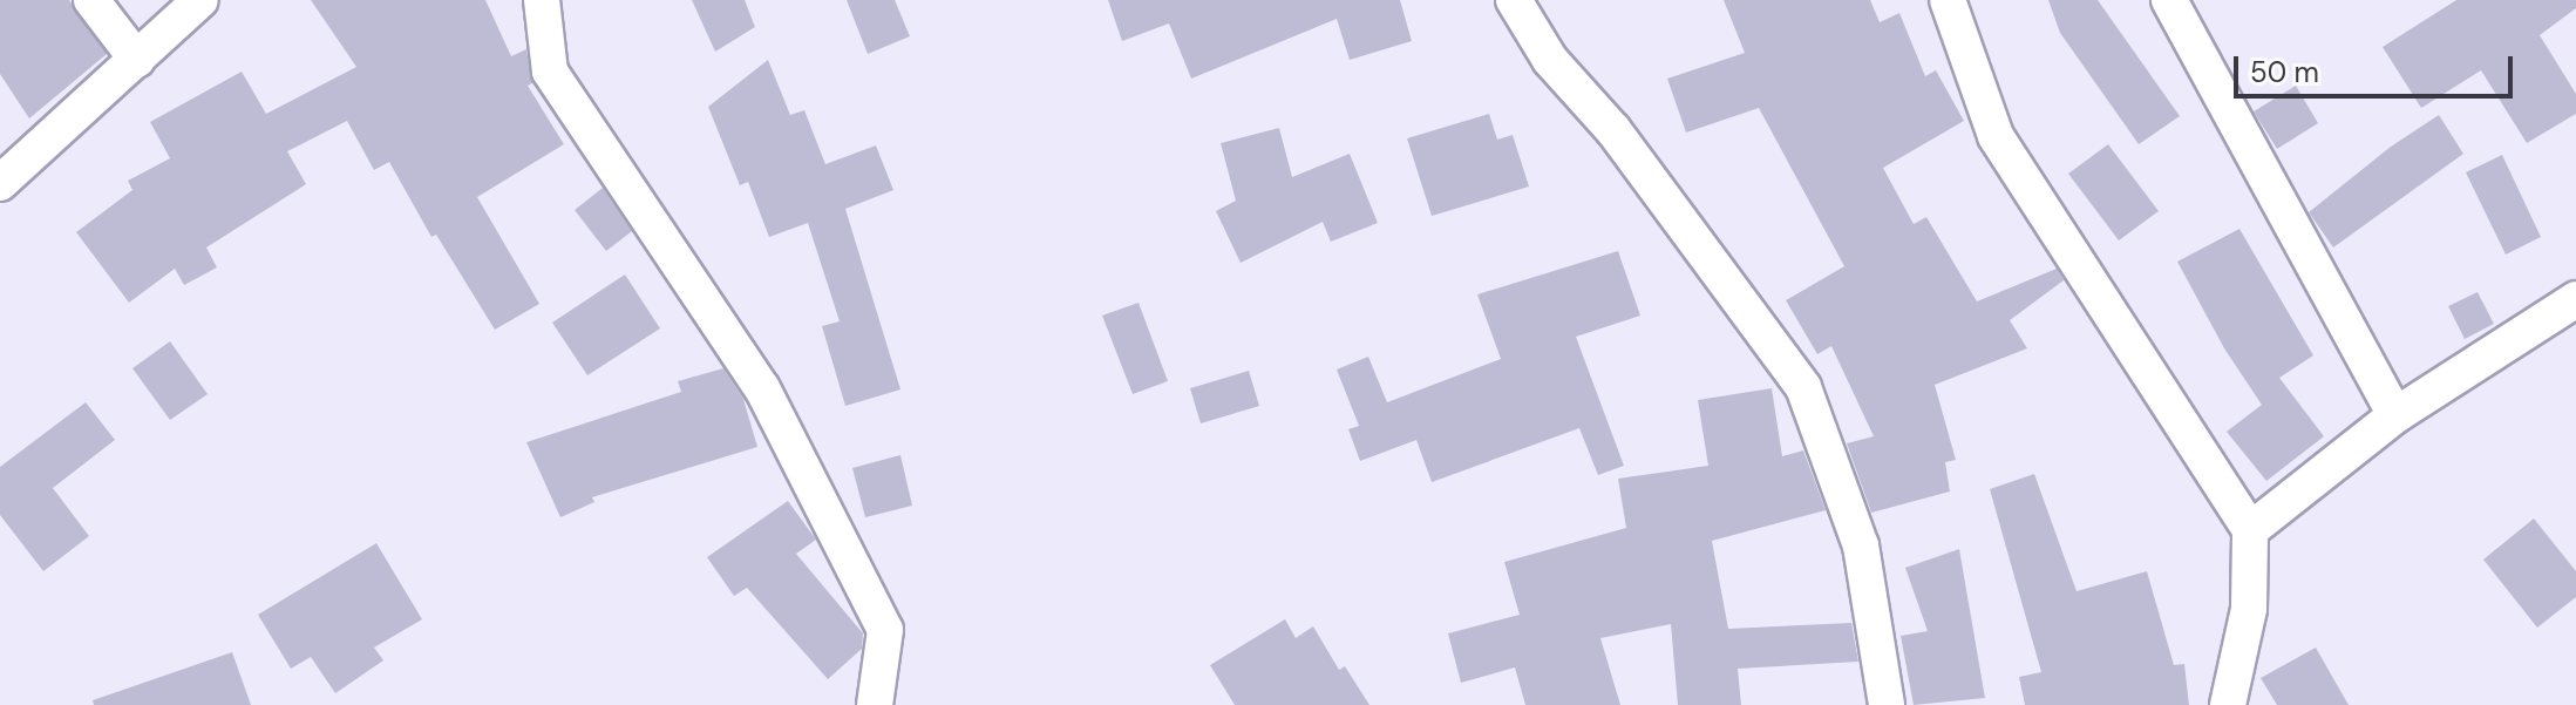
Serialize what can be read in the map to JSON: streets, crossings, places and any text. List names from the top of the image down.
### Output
{
  "scale_bar": "50 m"
}
